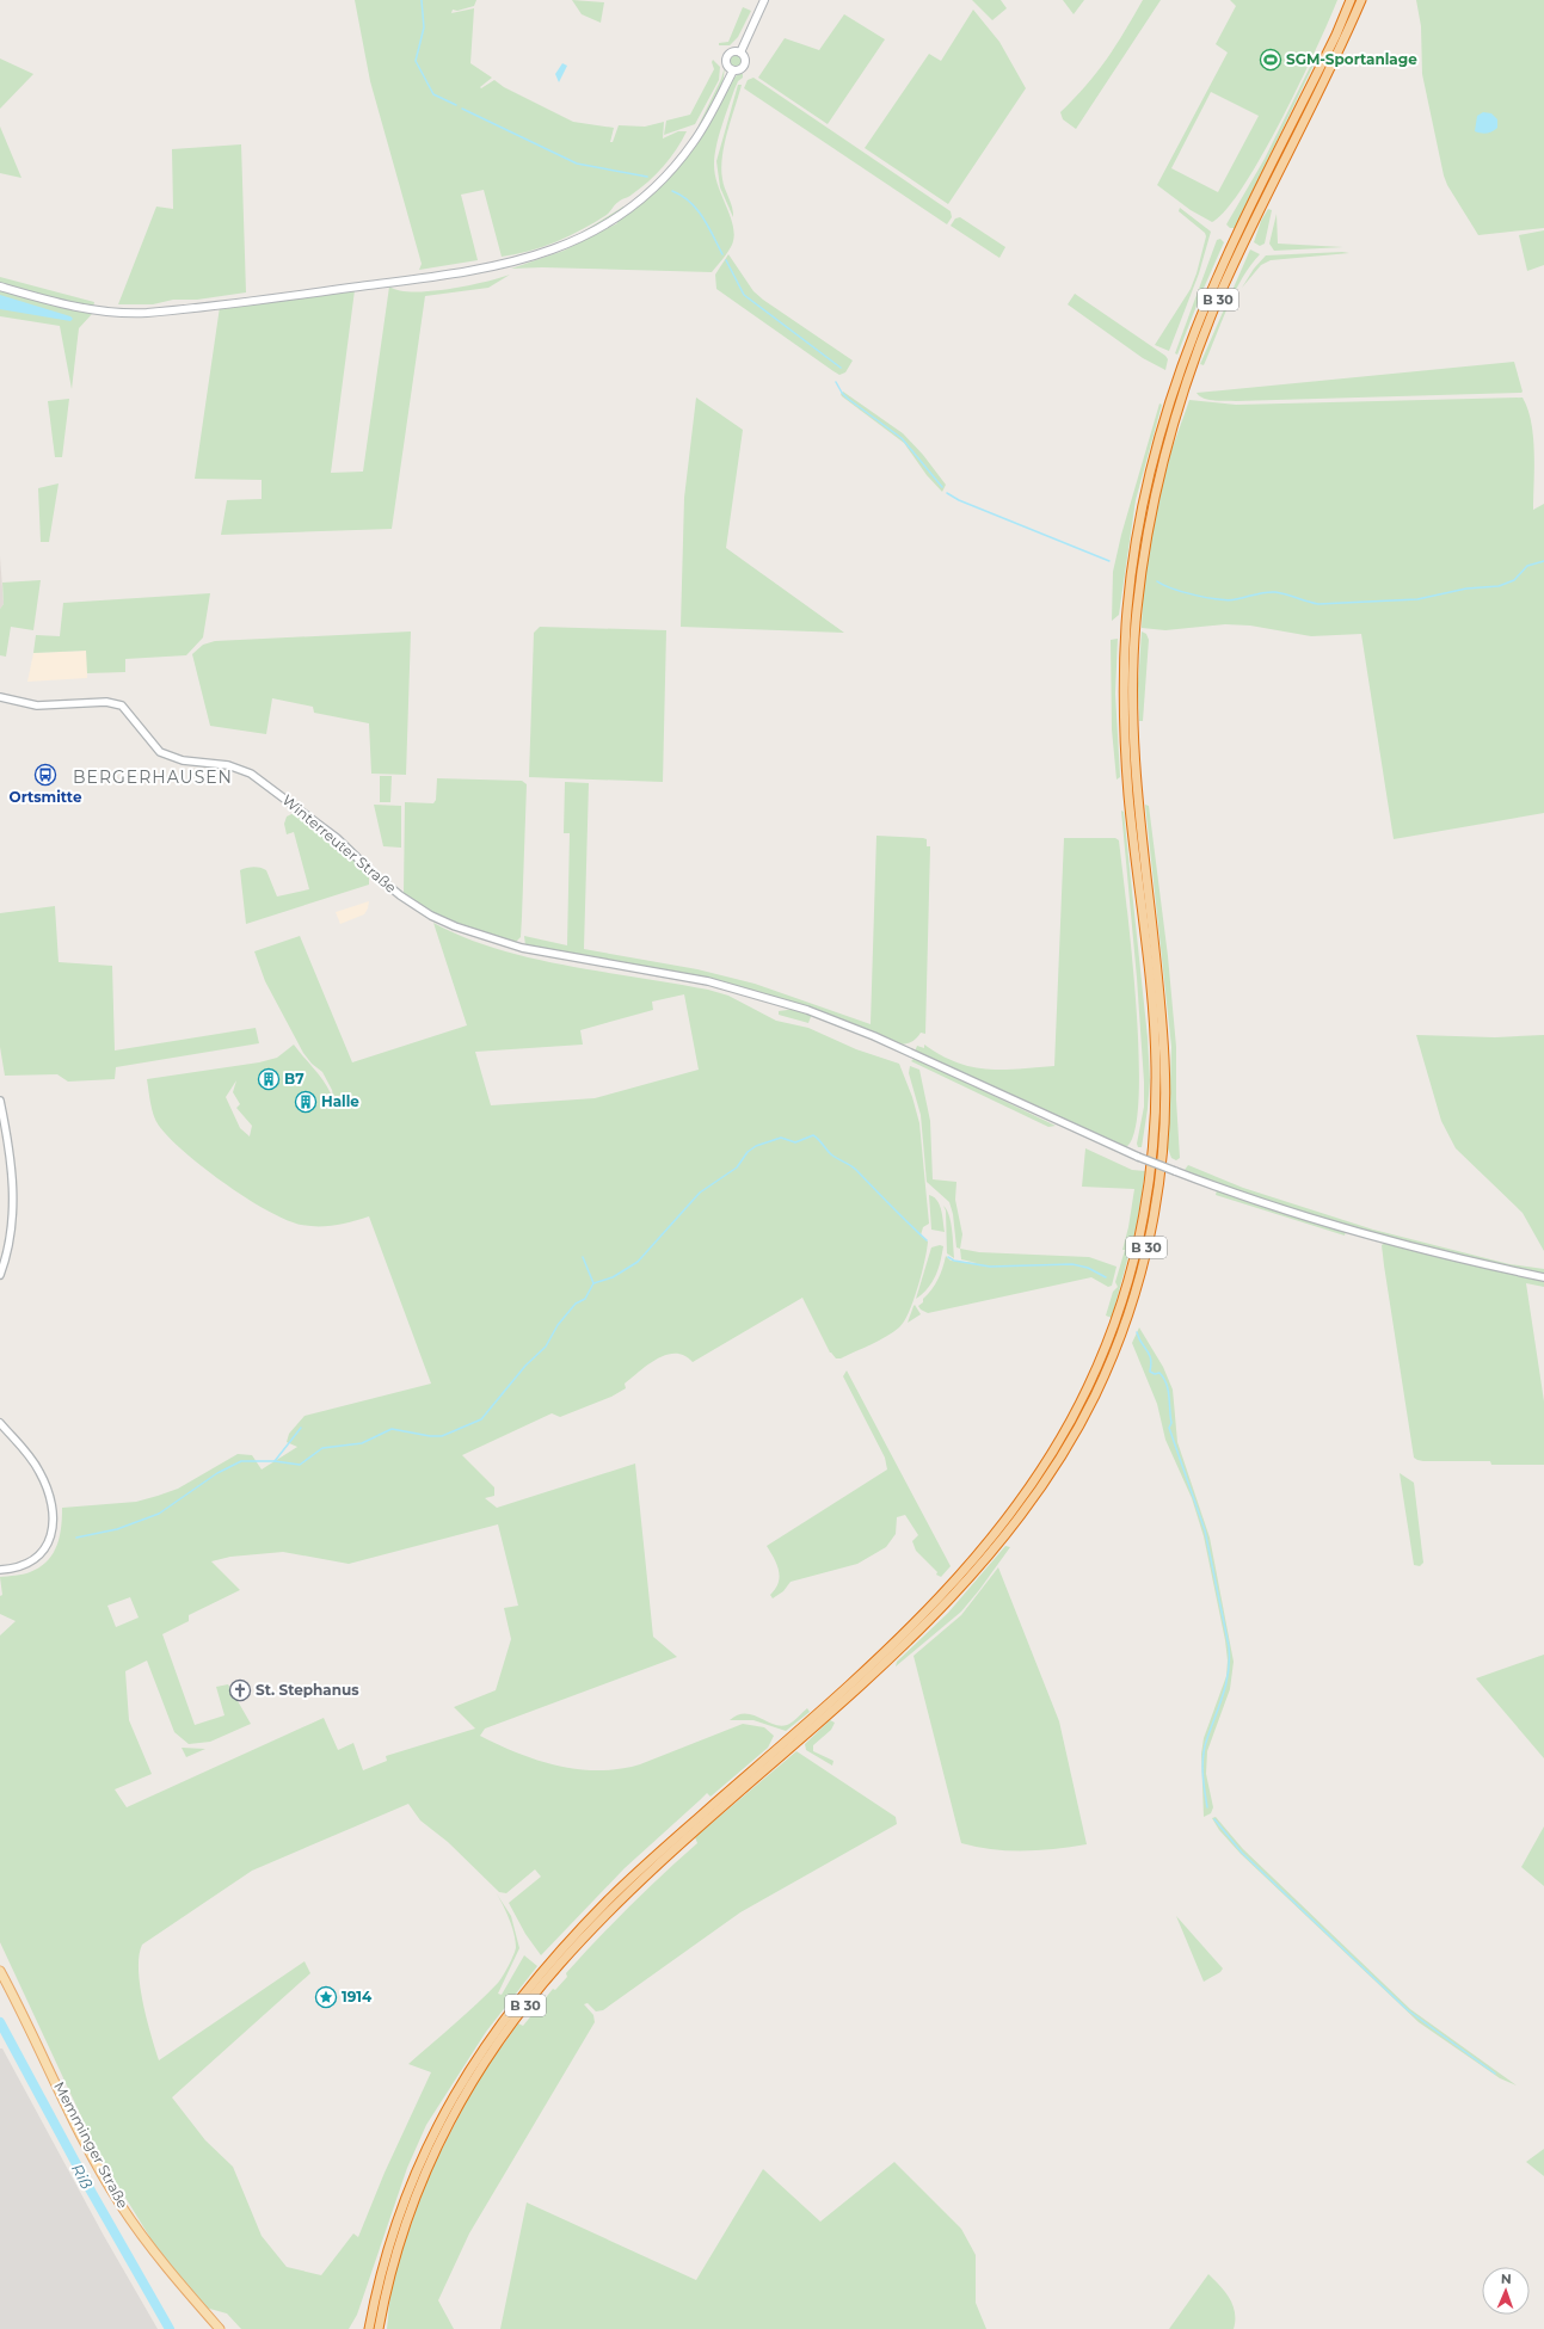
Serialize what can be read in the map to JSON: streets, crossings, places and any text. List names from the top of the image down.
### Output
{
  "streets": {
    "highway": ["B 30"],
    "main road": ["Memminger Straße"],
    "street": ["Winterreuter Straße"]
  },
  "districts": ["BERGERHAUSEN"],
  "water": ["Riß"],
  "places": {
    "sports": ["SGM-Sportanlage"],
    "bus stop": ["Ortsmitte"],
    "building": ["B7", "Halle"],
    "church": ["St. Stephanus"],
    "place": ["1914"]
  },
  "north": "top"
}
